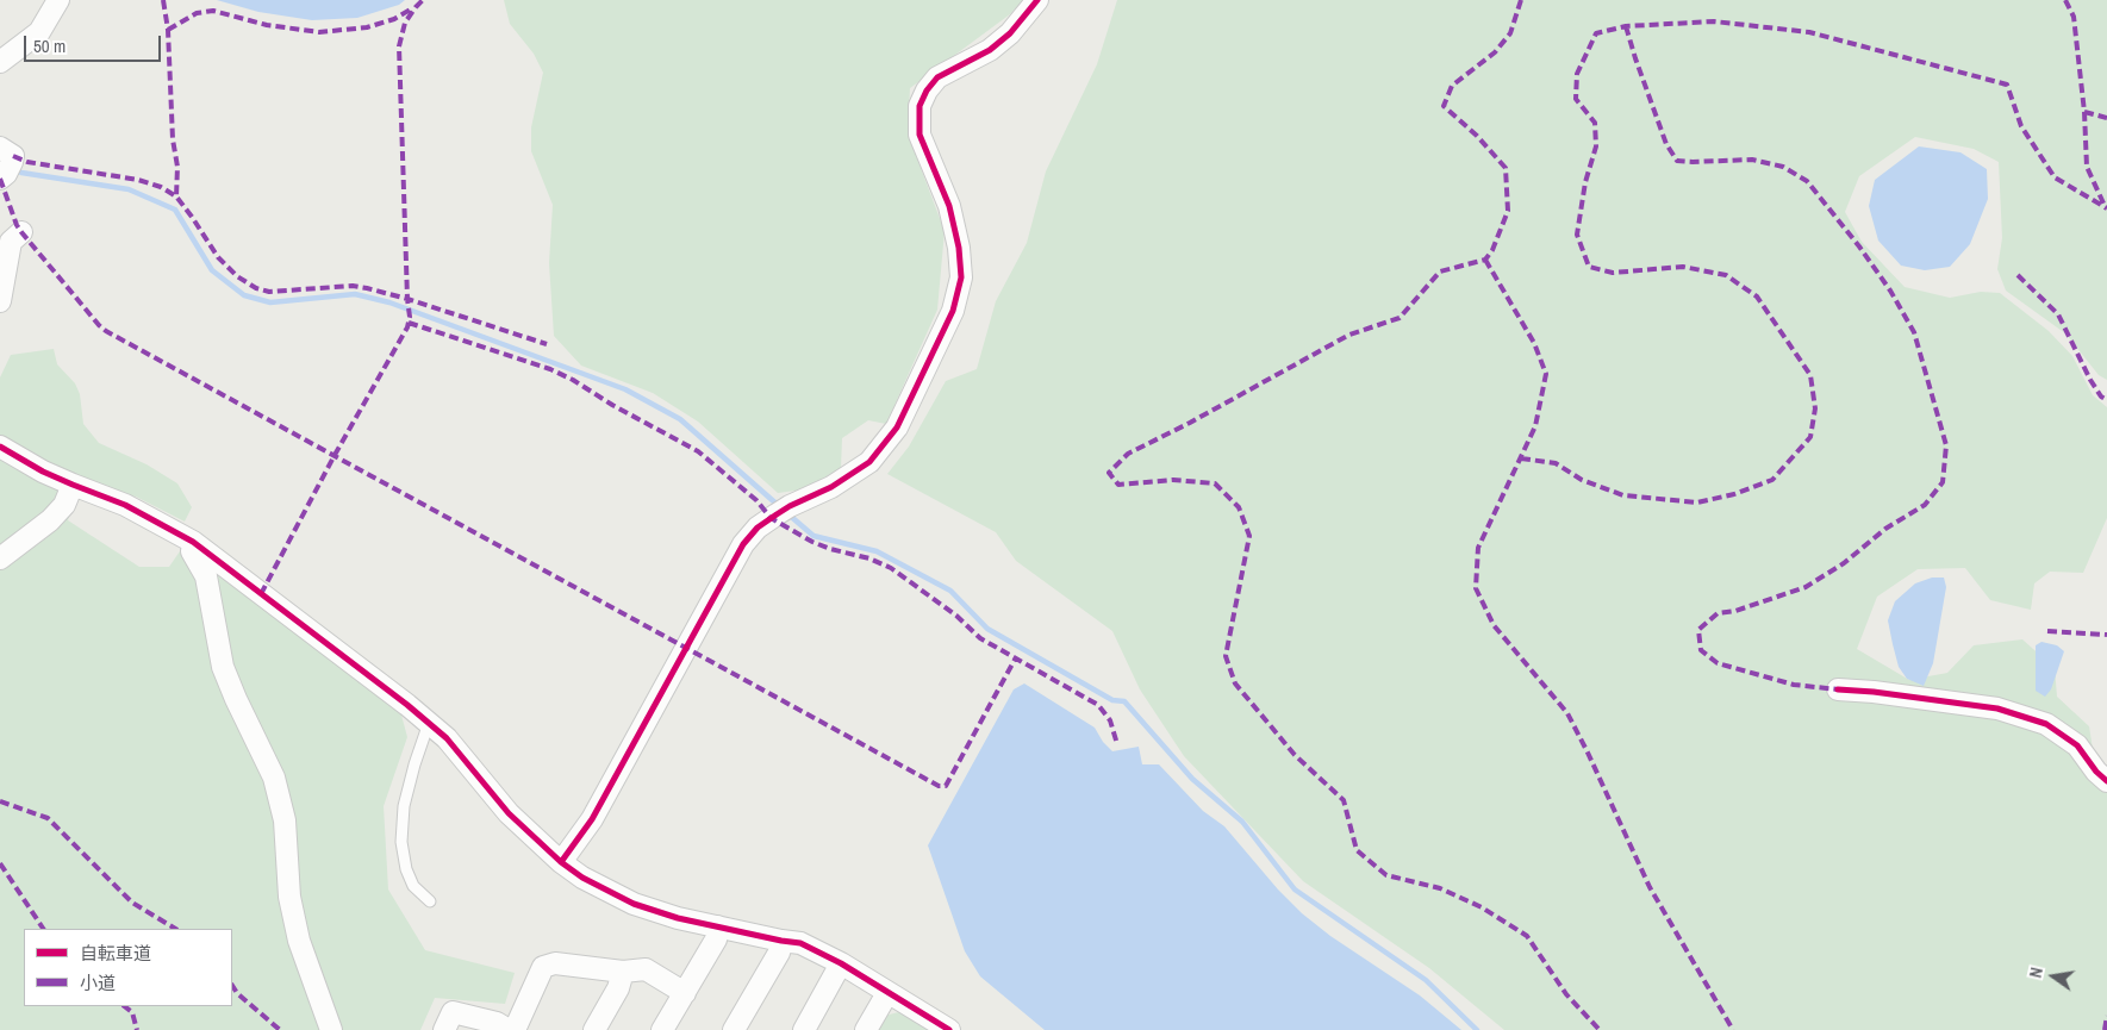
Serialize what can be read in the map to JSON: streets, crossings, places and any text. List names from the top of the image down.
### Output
{
  "legend": ["自転車道", "小道"],
  "scale_bar": "50 m",
  "north": "left"
}
